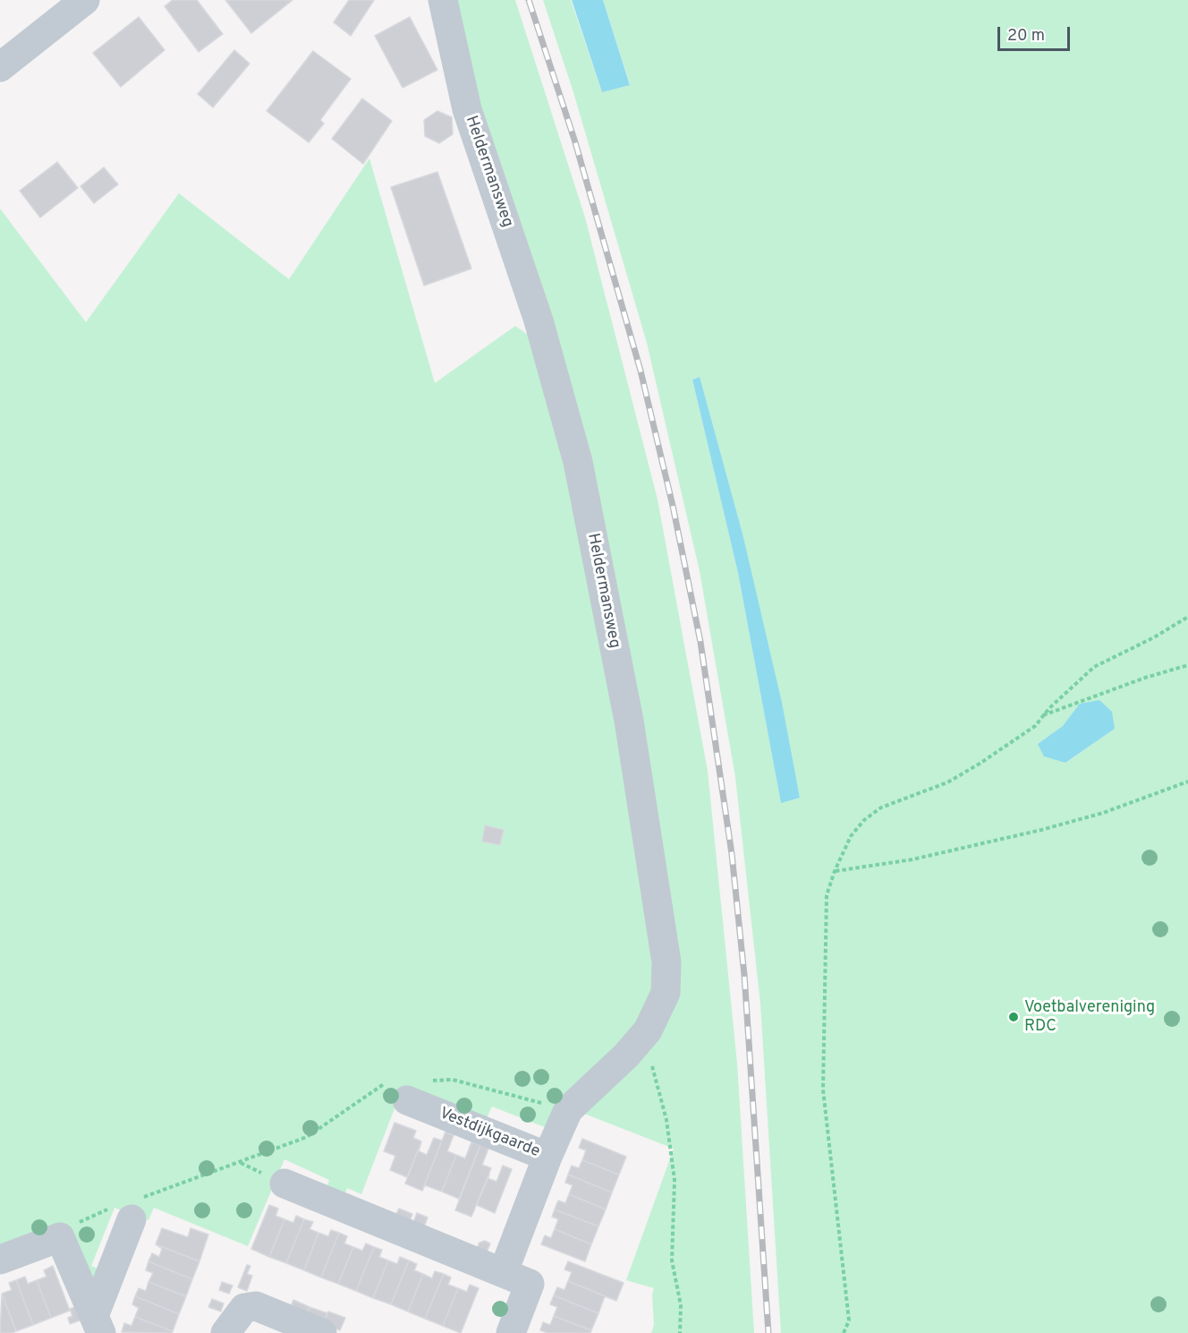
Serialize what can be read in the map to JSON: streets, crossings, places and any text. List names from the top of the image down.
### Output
{
  "streets": {
    "street": ["Heldermansweg", "Vestdijkgaarde"]
  },
  "crossings": [
    ["Heldermansweg", "Vestdijkgaarde"]
  ],
  "places": ["Voetbalvereniging RDC"],
  "scale_bar": "20 m"
}
